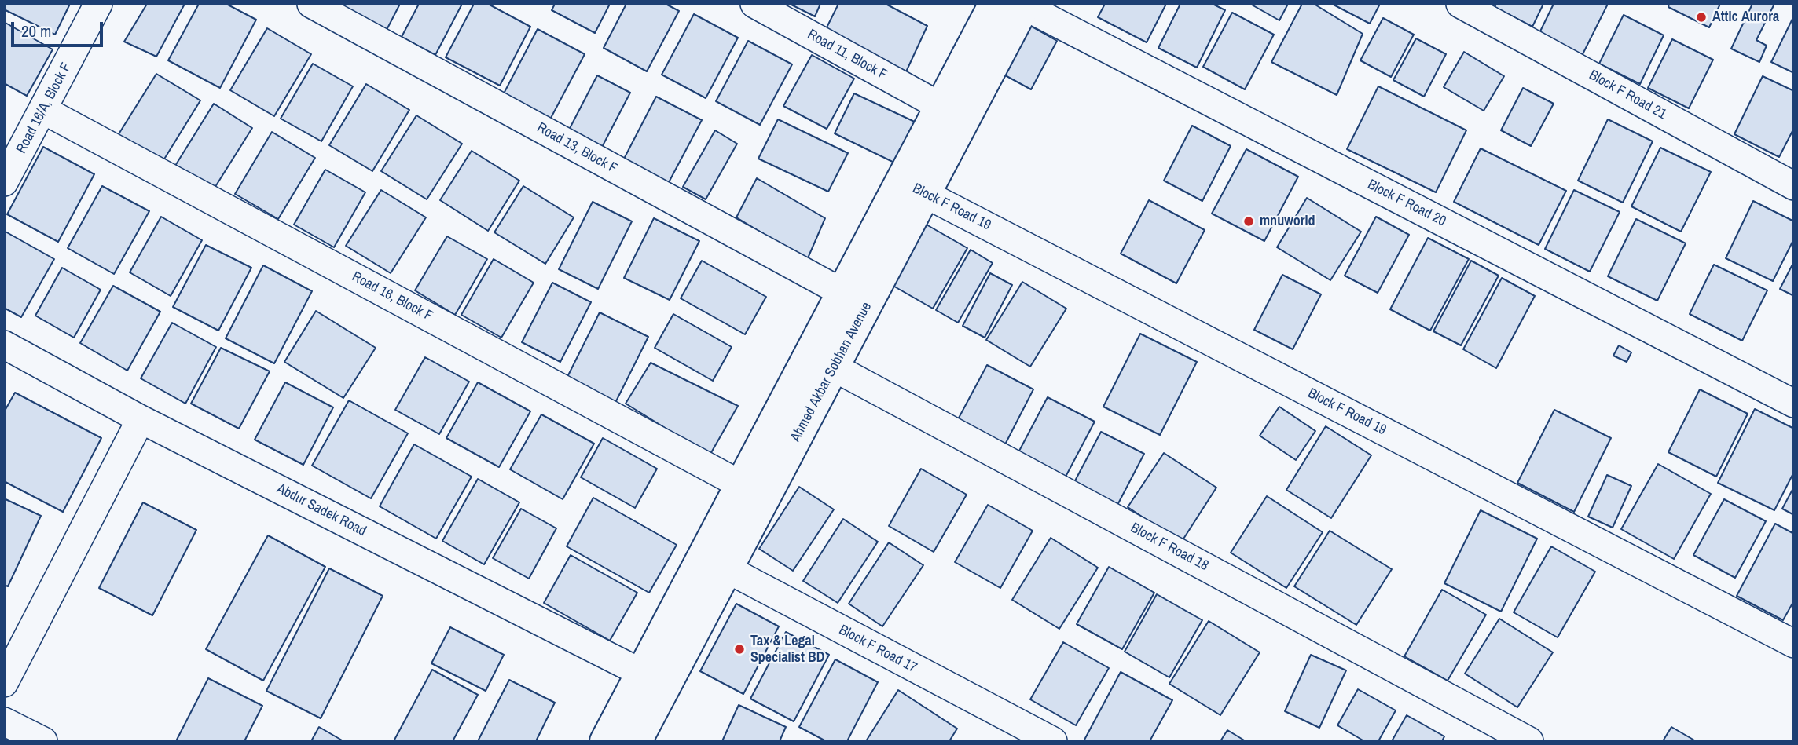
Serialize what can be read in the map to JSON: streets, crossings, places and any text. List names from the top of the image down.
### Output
{
  "streets": {
    "street": [
      "Road 11, Block F",
      "Block F Road 21",
      "Road 16/A, Block F",
      "Road 13, Block F",
      "Block F Road 20",
      "Block F Road 19",
      "Road 16, Block F",
      "Ahmed Akbar Sobhan Avenue",
      "Abdur Sadek Road",
      "Block F Road 18",
      "Block F Road 17"
    ]
  },
  "crossings": [
    ["Road 11, Block F", "Ahmed Akbar Sobhan Avenue"],
    ["Road 16/A, Block F", "Road 16, Block F"],
    ["Road 13, Block F", "Ahmed Akbar Sobhan Avenue"],
    ["Block F Road 20", "Ahmed Akbar Sobhan Avenue"],
    ["Block F Road 19", "Ahmed Akbar Sobhan Avenue"],
    ["Road 16, Block F", "Ahmed Akbar Sobhan Avenue"],
    ["Ahmed Akbar Sobhan Avenue", "Abdur Sadek Road"],
    ["Ahmed Akbar Sobhan Avenue", "Block F Road 18"],
    ["Ahmed Akbar Sobhan Avenue", "Block F Road 17"]
  ],
  "places": ["Attic Aurora", "mnuworld", "Tax & Legal Specialist BD"],
  "scale_bar": "20 m"
}
